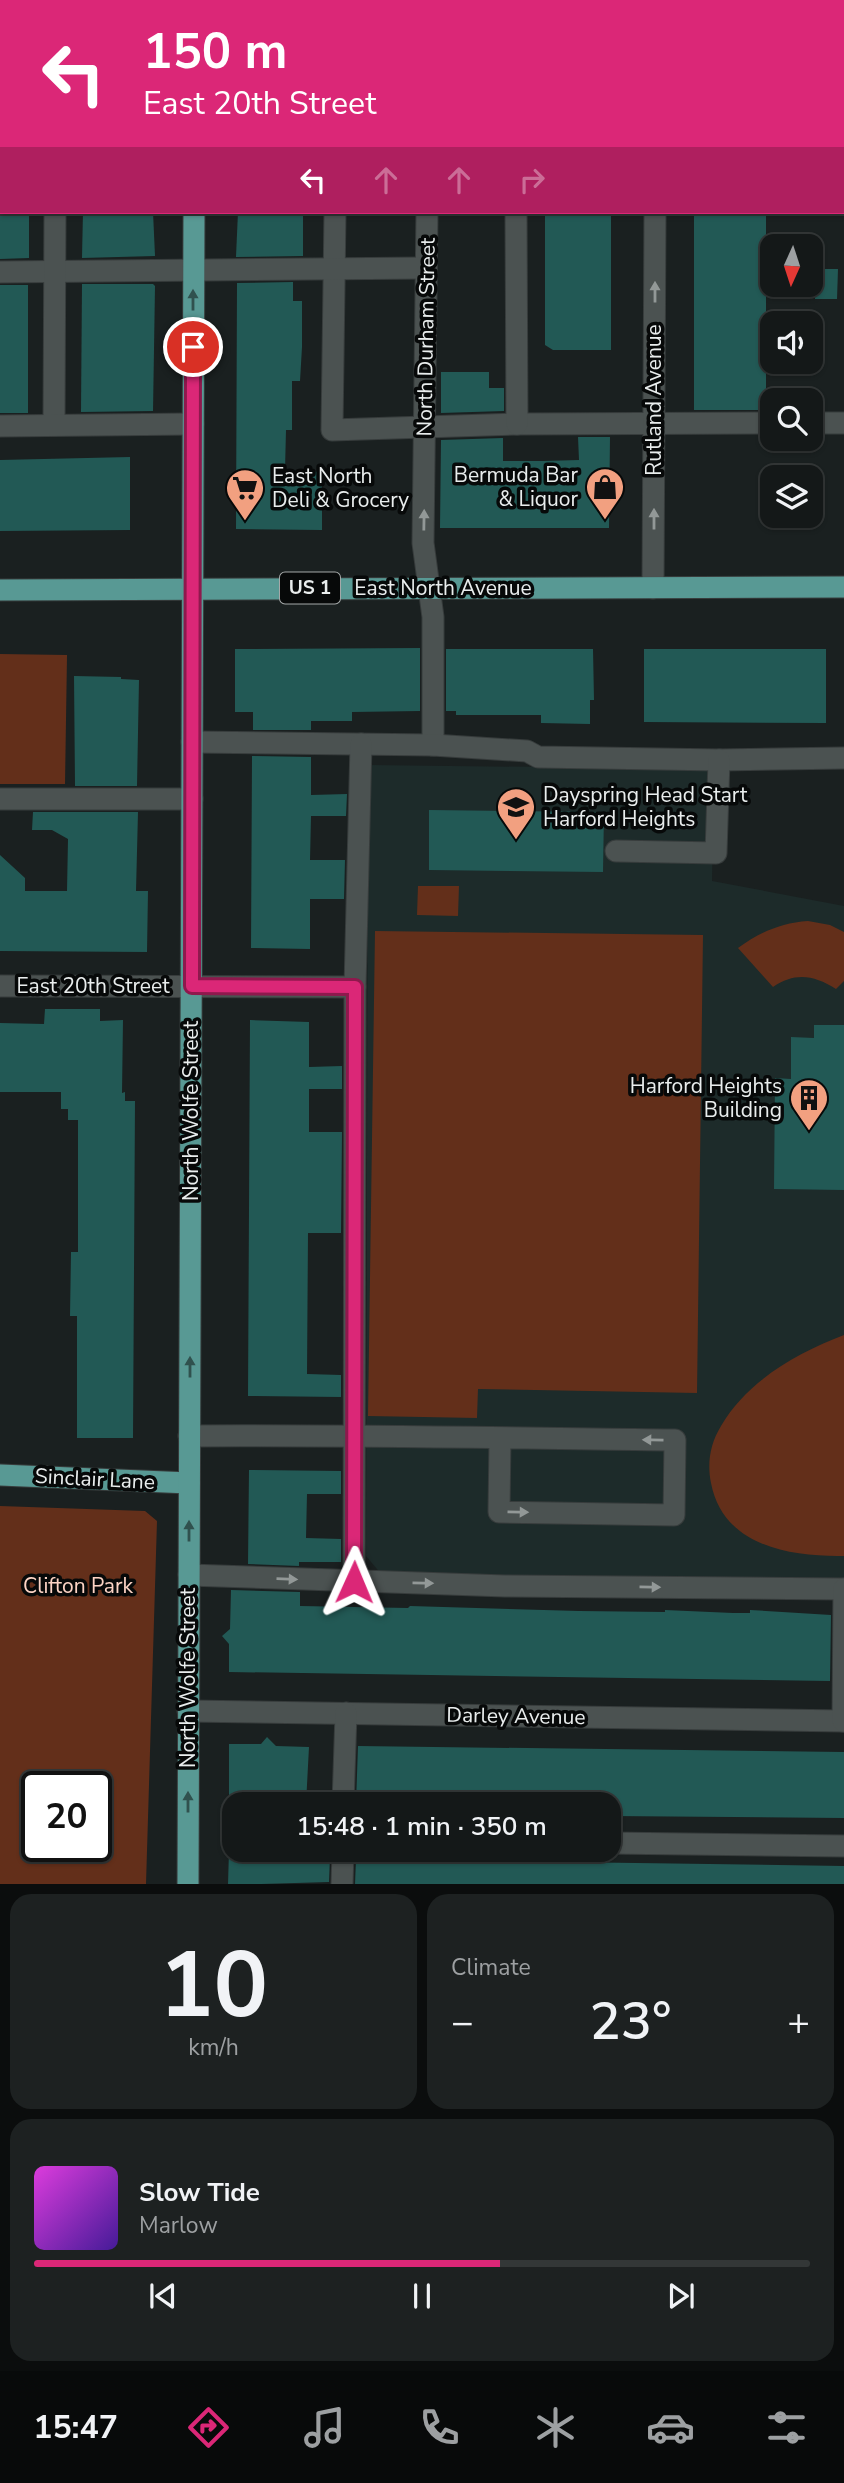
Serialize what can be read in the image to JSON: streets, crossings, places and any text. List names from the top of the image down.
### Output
{
  "streets": {
    "main road": [
      "US 1",
      "East North Avenue",
      "North Wolfe Street",
      "Sinclair Lane"
    ],
    "street": [
      "North Durham Street",
      "Rutland Avenue",
      "East 20th Street",
      "Darley Avenue"
    ]
  },
  "crossings": [
    ["North Durham Street", "East North Avenue"],
    ["Rutland Avenue", "East North Avenue"],
    ["East North Avenue", "North Wolfe Street"],
    ["East 20th Street", "North Wolfe Street"],
    ["North Wolfe Street", "Sinclair Lane"],
    ["North Wolfe Street", "Darley Avenue"]
  ],
  "one_way": ["North Wolfe Street"],
  "parks": ["Clifton Park"],
  "places": {
    "shop": ["Bermuda Bar & Liquor"],
    "supermarket": ["East North Deli & Grocery"],
    "school or university": ["Dayspring Head Start Harford Heights"],
    "building": ["Harford Heights Building"]
  },
  "north": "bottom",
  "page": {
    "turn": ["150 m", "East 20th Street"],
    "limit": "20",
    "trip": "15:48 · 1 min · 350 m",
    "tile": [
      ["10", "km/h"],
      "Climate"
    ],
    "heat": ["−", "23°", "+"],
    "song": ["Slow Tide", "Marlow"],
    "tabs": "15:47"
  }
}
